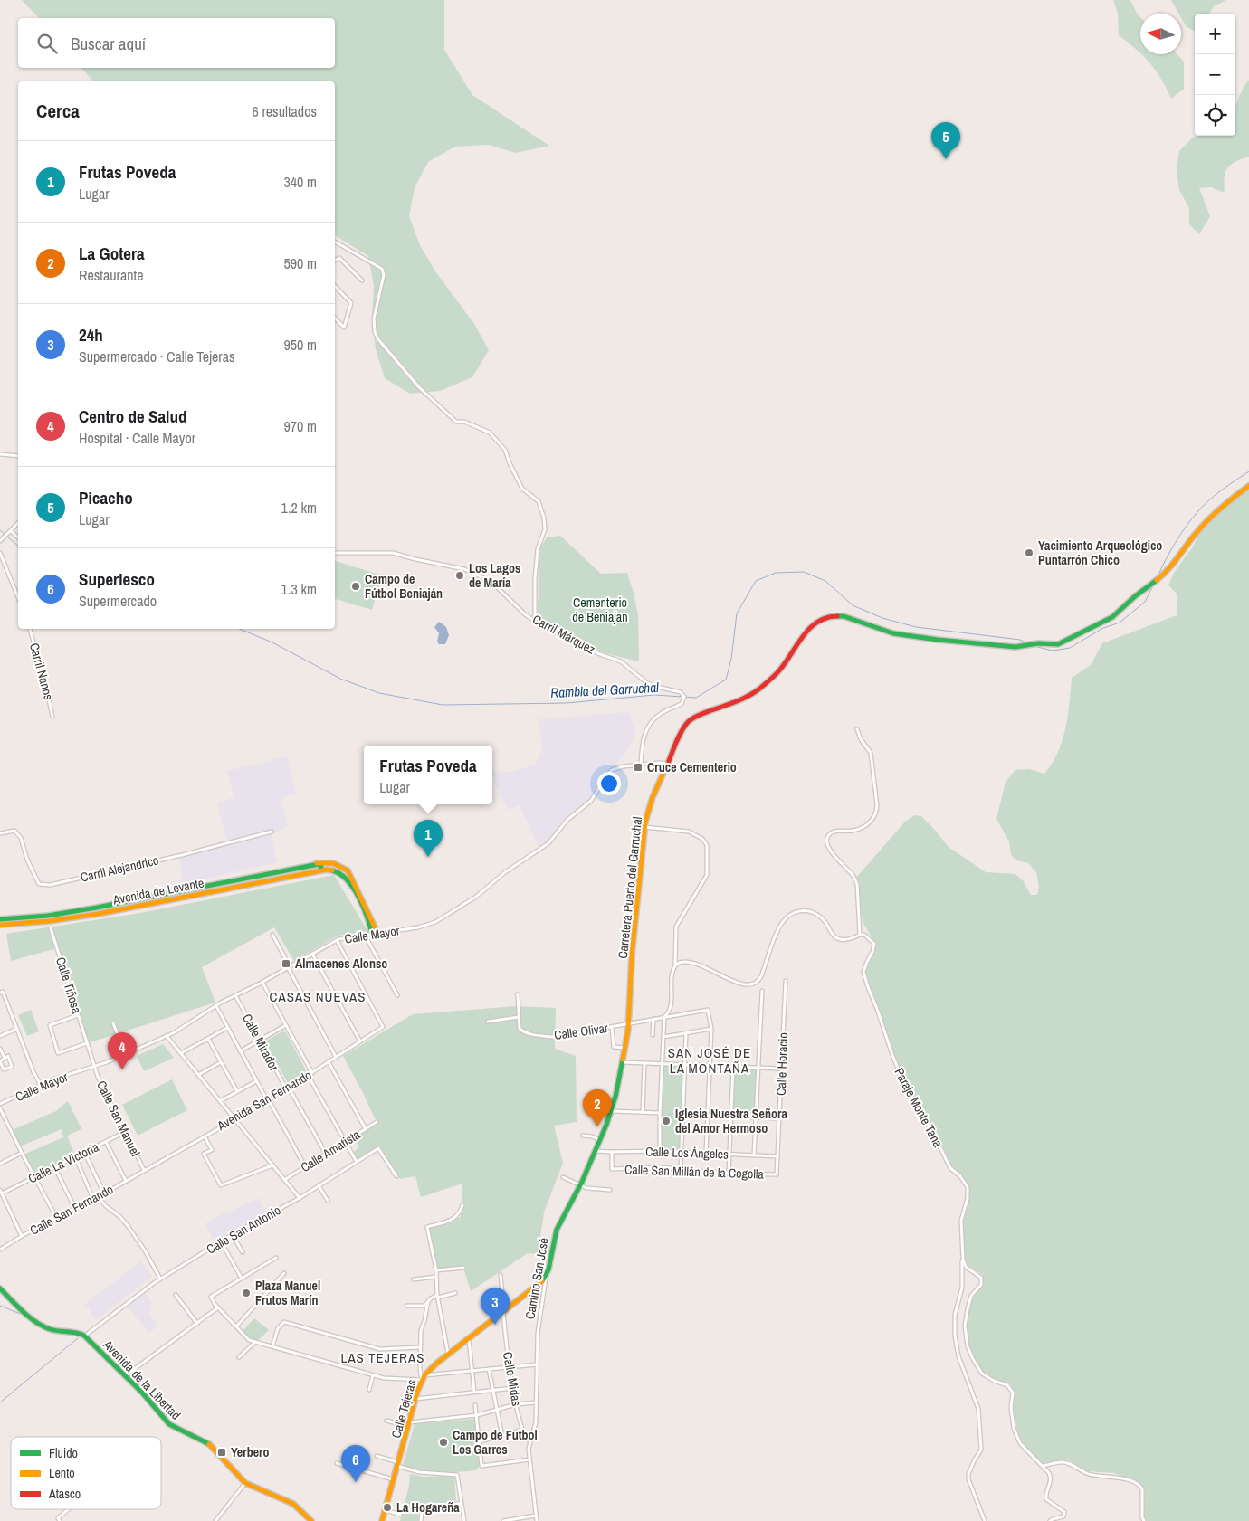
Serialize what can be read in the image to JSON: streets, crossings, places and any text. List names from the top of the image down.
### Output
{
  "streets": {
    "main road": [
      "Carretera Puerto del Garruchal",
      "Avenida de Levante",
      "Camino San José",
      "Avenida de la Libertad",
      "Calle Tejeras"
    ],
    "street": [
      "Carril Márquez",
      "Carril Nanos",
      "Carril Alejandrico",
      "Calle Mayor",
      "Calle Tiñosa",
      "Calle Olivar",
      "Calle Mirador",
      "Calle Horacio",
      "Avenida San Fernando",
      "Paraje Monte Tana",
      "Calle San Manuel",
      "Calle Amatista",
      "Calle Los Ángeles",
      "Calle La Victoria",
      "Calle San Millán de la Cogolla",
      "Calle San Fernando",
      "Calle San Antonio",
      "Calle Midas"
    ]
  },
  "crossings": [
    ["Carril Márquez", "Calle Mayor"],
    ["Carretera Puerto del Garruchal", "Calle Mayor"],
    ["Carretera Puerto del Garruchal", "Calle Olivar"],
    ["Carretera Puerto del Garruchal", "Camino San José"],
    ["Avenida de Levante", "Calle Mayor"],
    ["Calle Mayor", "Calle Tiñosa"],
    ["Calle Mayor", "Calle Mirador"],
    ["Calle Mayor", "Avenida San Fernando"],
    ["Calle Mayor", "Calle San Manuel"],
    ["Calle Tiñosa", "Calle San Manuel"],
    ["Calle Olivar", "Camino San José"],
    ["Calle Mirador", "Avenida San Fernando"],
    ["Calle Mirador", "Calle Amatista"],
    ["Calle Horacio", "Calle Los Ángeles"],
    ["Calle Horacio", "Calle San Millán de la Cogolla"],
    ["Avenida San Fernando", "Calle San Manuel"],
    ["Avenida San Fernando", "Calle San Fernando"],
    ["Calle San Manuel", "Calle La Victoria"],
    ["Calle San Manuel", "Calle San Fernando"],
    ["Calle Los Ángeles", "Calle San Millán de la Cogolla"],
    ["Calle Los Ángeles", "Camino San José"],
    ["Calle San Antonio", "Avenida de la Libertad"],
    ["Camino San José", "Calle Midas"],
    ["Camino San José", "Calle Tejeras"],
    ["Calle Midas", "Calle Tejeras"]
  ],
  "districts": ["CASAS NUEVAS", "SAN JOSÉ DE LA MONTAÑA", "LAS TEJERAS"],
  "water": ["Rambla del Garruchal"],
  "parks": ["Cementerio de Beniajan"],
  "places": {
    "other": [
      "Yacimiento Arqueológico Puntarrón Chico",
      "Los Lagos de María",
      "Campo de Fútbol Beniaján",
      "Iglesia Nuestra Señora del Amor Hermoso",
      "Plaza Manuel Frutos Marín",
      "Campo de Futbol Los Garres",
      "La Hogareña"
    ],
    "transit": ["Cruce Cementerio", "Almacenes Alonso", "Yerbero"]
  },
  "legend": ["Fluido", "Lento", "Atasco"],
  "north": "left",
  "page": {
    "map_buttons": ["+", "−"],
    "search": "Buscar aquí",
    "heading": ["Cerca", "6 resultados"],
    "pins": [
      "5",
      "1",
      "4",
      "2",
      "3",
      "6"
    ],
    "list": [
      {
        "mark": "1",
        "name": "Frutas Poveda",
        "note": "Lugar",
        "value": "340 m"
      },
      {
        "mark": "2",
        "name": "La Gotera",
        "note": "Restaurante",
        "value": "590 m"
      },
      {
        "mark": "3",
        "name": "24h",
        "note": "Supermercado · Calle Tejeras",
        "value": "950 m"
      },
      {
        "mark": "4",
        "name": "Centro de Salud",
        "note": "Hospital · Calle Mayor",
        "value": "970 m"
      },
      {
        "mark": "5",
        "name": "Picacho",
        "note": "Lugar",
        "value": "1.2 km"
      },
      {
        "mark": "6",
        "name": "Superlesco",
        "note": "Supermercado",
        "value": "1.3 km"
      }
    ],
    "popup": ["Frutas Poveda", "Lugar"]
  }
}
